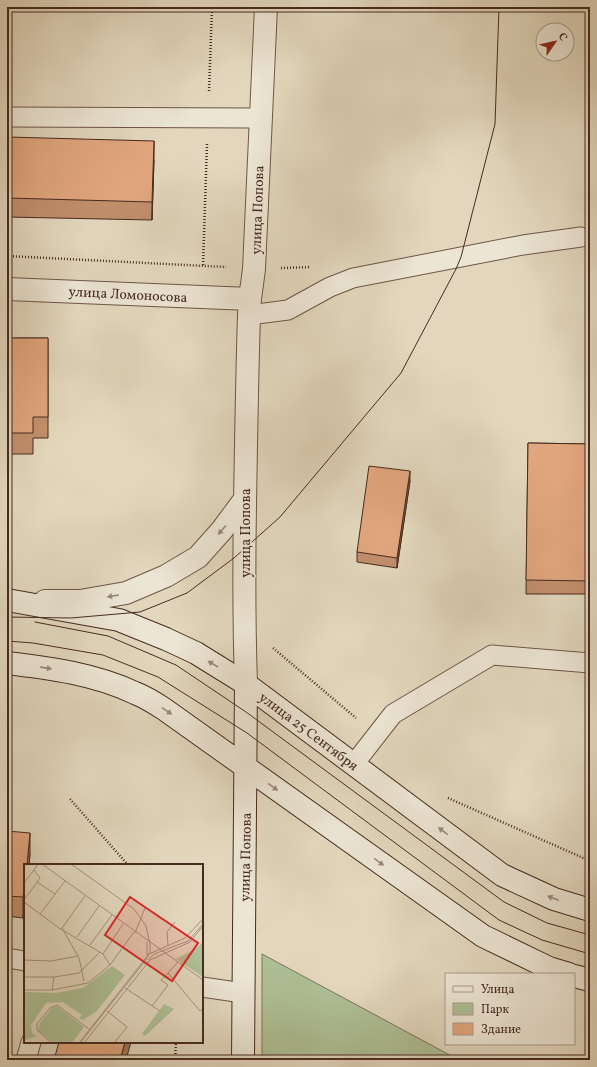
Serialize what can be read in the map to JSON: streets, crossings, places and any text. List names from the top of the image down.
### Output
{
  "streets": {
    "street": ["улица Попова", "улица Ломоносова", "улица 25 Сентября"]
  },
  "crossings": [
    ["улица Попова", "улица Ломоносова"],
    ["улица Попова", "улица 25 Сентября"]
  ],
  "legend": ["Улица", "Парк", "Здание"],
  "north": "top right"
}
